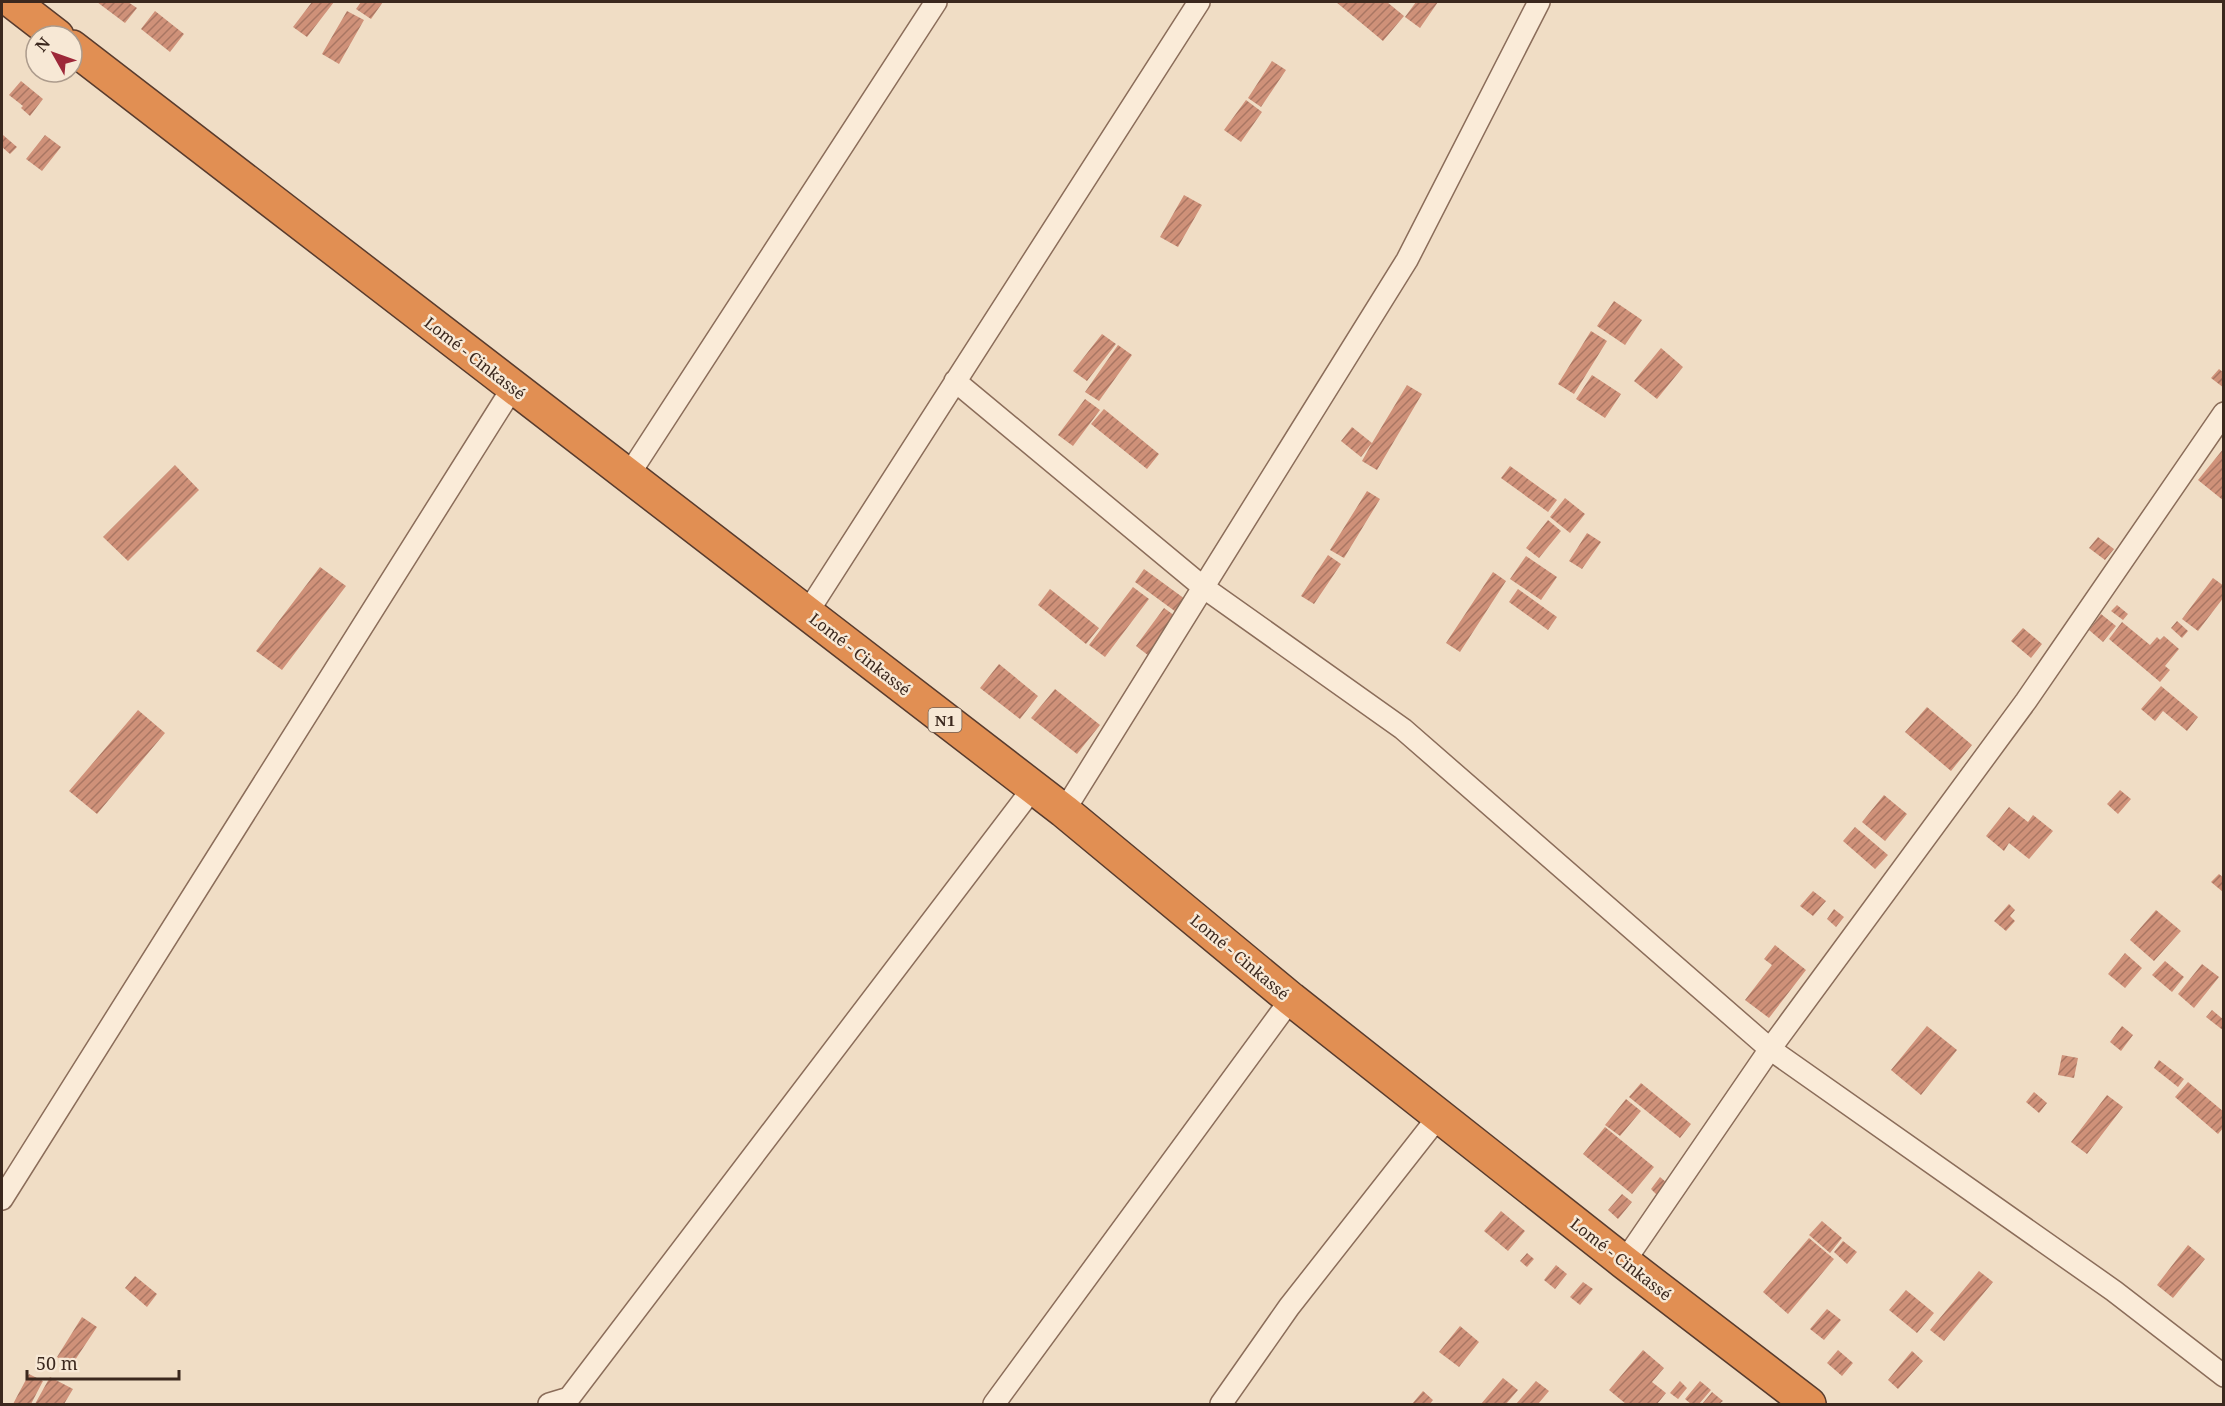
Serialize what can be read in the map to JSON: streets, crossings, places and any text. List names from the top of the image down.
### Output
{
  "streets": {
    "highway": ["Lomé - Cinkassé", "N1"]
  },
  "scale_bar": "50 m",
  "north": "top left"
}
